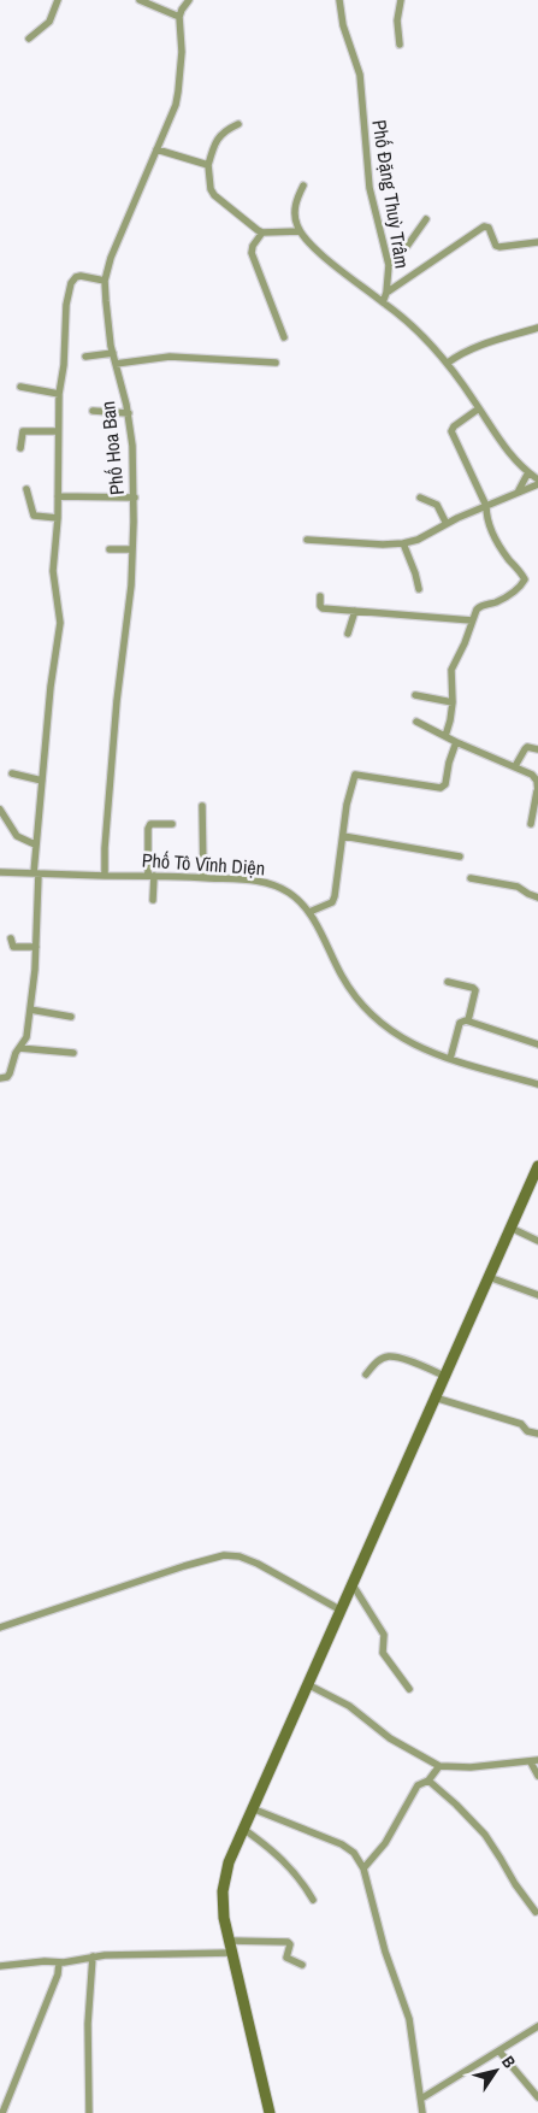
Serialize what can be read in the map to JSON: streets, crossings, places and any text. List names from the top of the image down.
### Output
{
  "streets": {
    "street": ["Phố Đặng Thuỳ Trâm", "Phố Hoa Ban", "Phố Tô Vĩnh Diện"]
  },
  "crossings": [
    ["Phố Hoa Ban", "Phố Tô Vĩnh Diện"]
  ],
  "north": "top right"
}
